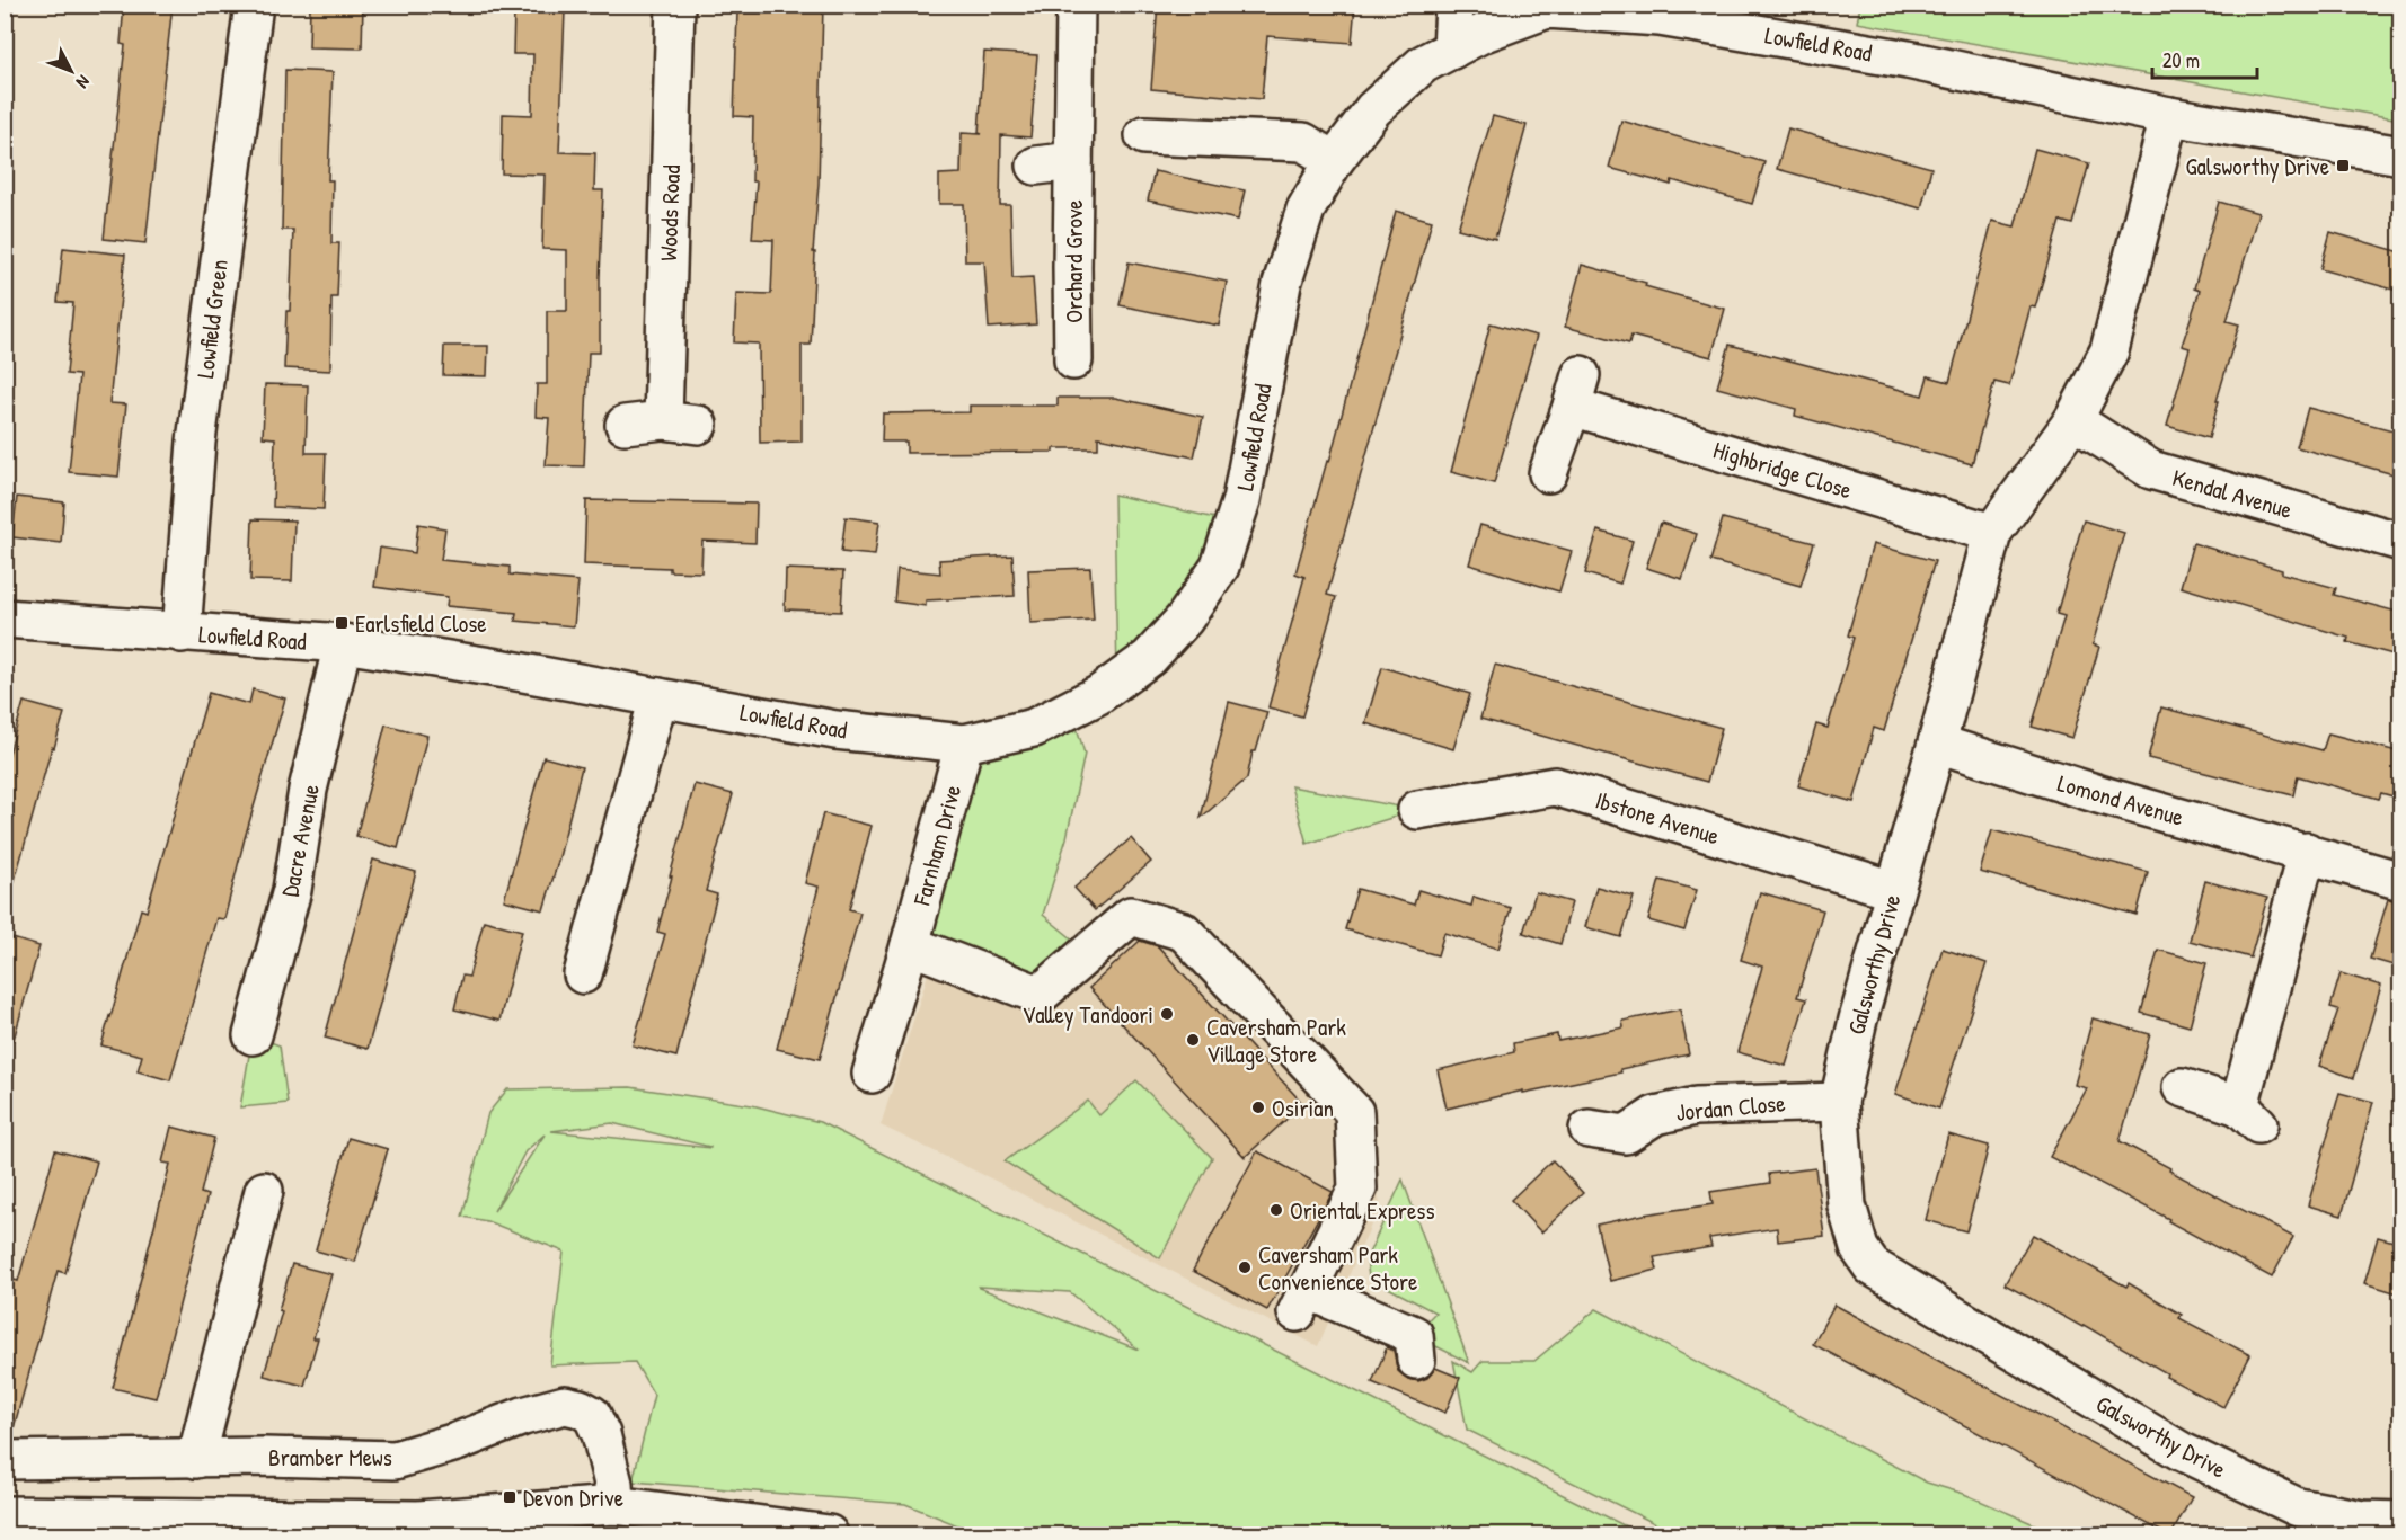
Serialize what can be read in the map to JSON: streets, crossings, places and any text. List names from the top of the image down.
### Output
{
  "streets": {
    "street": [
      "Lowfield Road",
      "Woods Road",
      "Orchard Grove",
      "Lowfield Green",
      "Highbridge Close",
      "Kendal Avenue",
      "Lomond Avenue",
      "Ibstone Avenue",
      "Dacre Avenue",
      "Farnham Drive",
      "Galsworthy Drive",
      "Jordan Close",
      "Bramber Mews"
    ]
  },
  "crossings": [
    ["Lowfield Road", "Lowfield Green"],
    ["Lowfield Road", "Dacre Avenue"],
    ["Lowfield Road", "Farnham Drive"],
    ["Lowfield Road", "Galsworthy Drive"],
    ["Highbridge Close", "Galsworthy Drive"],
    ["Kendal Avenue", "Galsworthy Drive"],
    ["Lomond Avenue", "Galsworthy Drive"],
    ["Ibstone Avenue", "Galsworthy Drive"],
    ["Galsworthy Drive", "Jordan Close"]
  ],
  "places": {
    "transit": ["Galsworthy Drive", "Earlsfield Close", "Devon Drive"],
    "other": [
      "Valley Tandoori",
      "Caversham Park Village Store",
      "Osirian",
      "Oriental Express",
      "Caversham Park Convenience Store"
    ]
  },
  "scale_bar": "20 m",
  "north": "bottom right"
}
